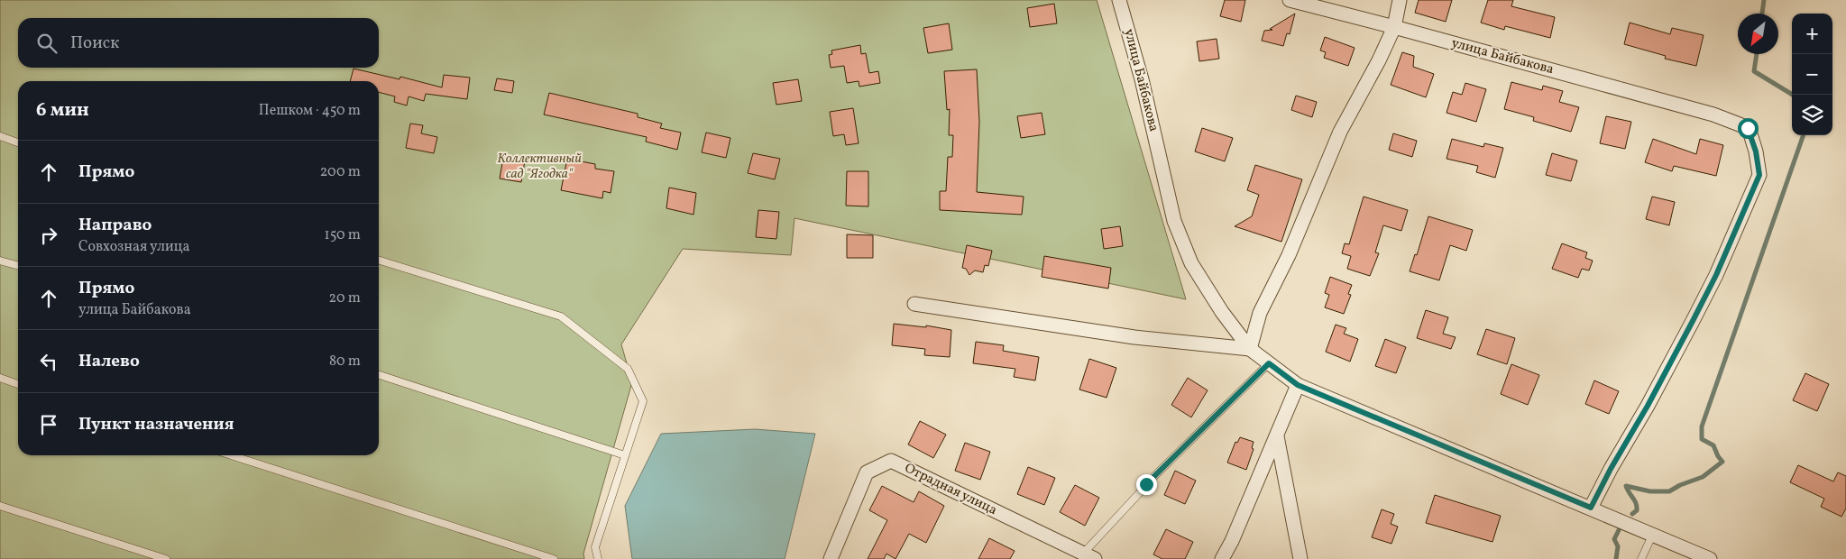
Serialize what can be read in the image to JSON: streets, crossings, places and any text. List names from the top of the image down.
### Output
{
  "streets": {
    "street": ["улица Байбакова", "Отрадная улица"]
  },
  "parks": ["Коллективный сад \"Ягодка\""],
  "north": "bottom left",
  "page": {
    "map_buttons": ["+", "−"],
    "search": "Поиск",
    "heading": ["6 мин", "Пешком · 450 m"],
    "list": [
      ["Прямо", "200 m"],
      ["Направо", "Совхозная улица", "150 m"],
      ["Прямо", "улица Байбакова", "20 m"],
      ["Налево", "80 m"],
      "Пункт назначения"
    ]
  }
}
